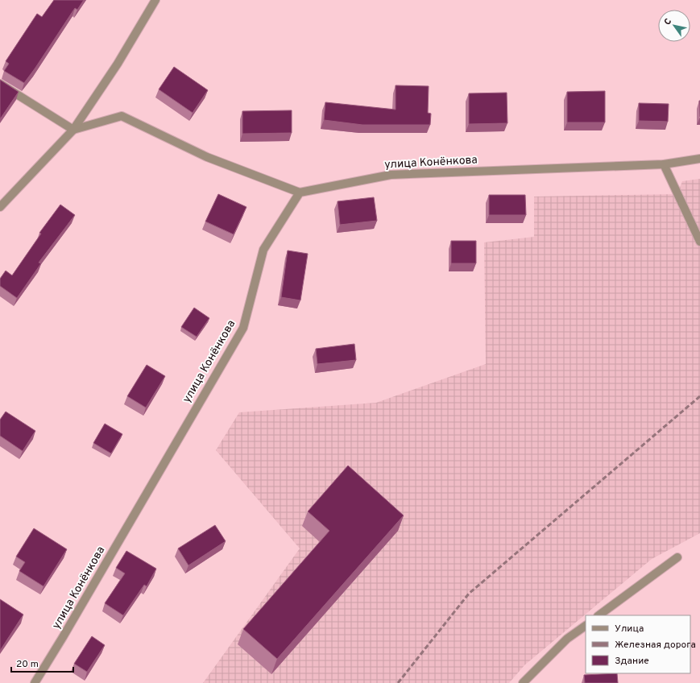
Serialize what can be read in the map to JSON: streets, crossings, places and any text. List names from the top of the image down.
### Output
{
  "streets": {
    "street": ["улица Конёнкова"]
  },
  "legend": ["Улица", "Железная дорога", "Здание"],
  "scale_bar": "20 m",
  "north": "top left"
}
